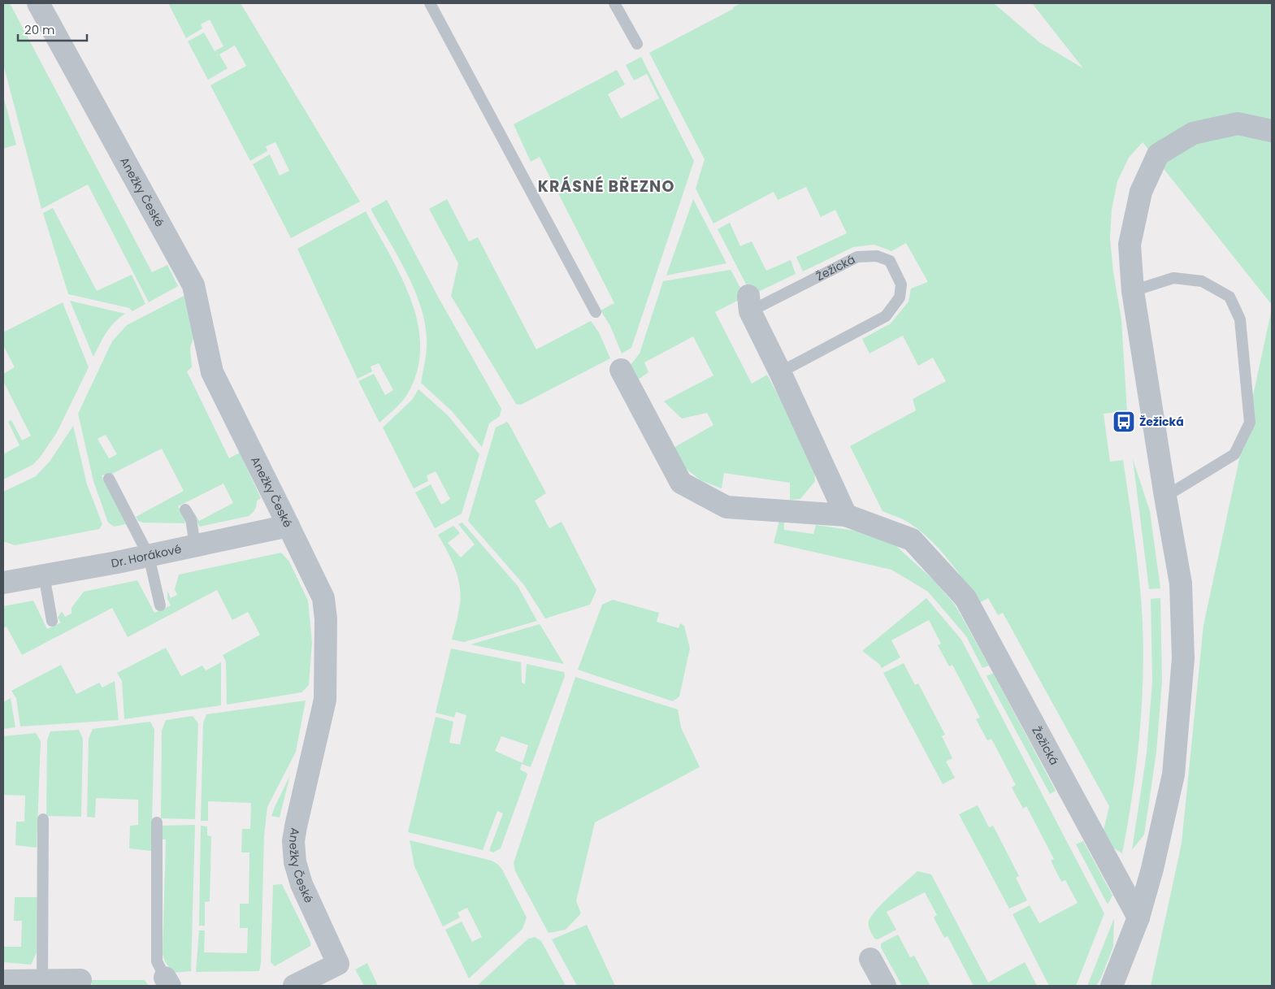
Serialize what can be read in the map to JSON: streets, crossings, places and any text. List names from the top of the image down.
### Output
{
  "streets": {
    "street": ["Anežky České", "Žežická", "Dr. Horákové"]
  },
  "crossings": [
    ["Anežky České", "Dr. Horákové"]
  ],
  "districts": ["KRÁSNÉ BŘEZNO"],
  "places": {
    "bus stop": ["Žežická"]
  },
  "scale_bar": "20 m"
}
